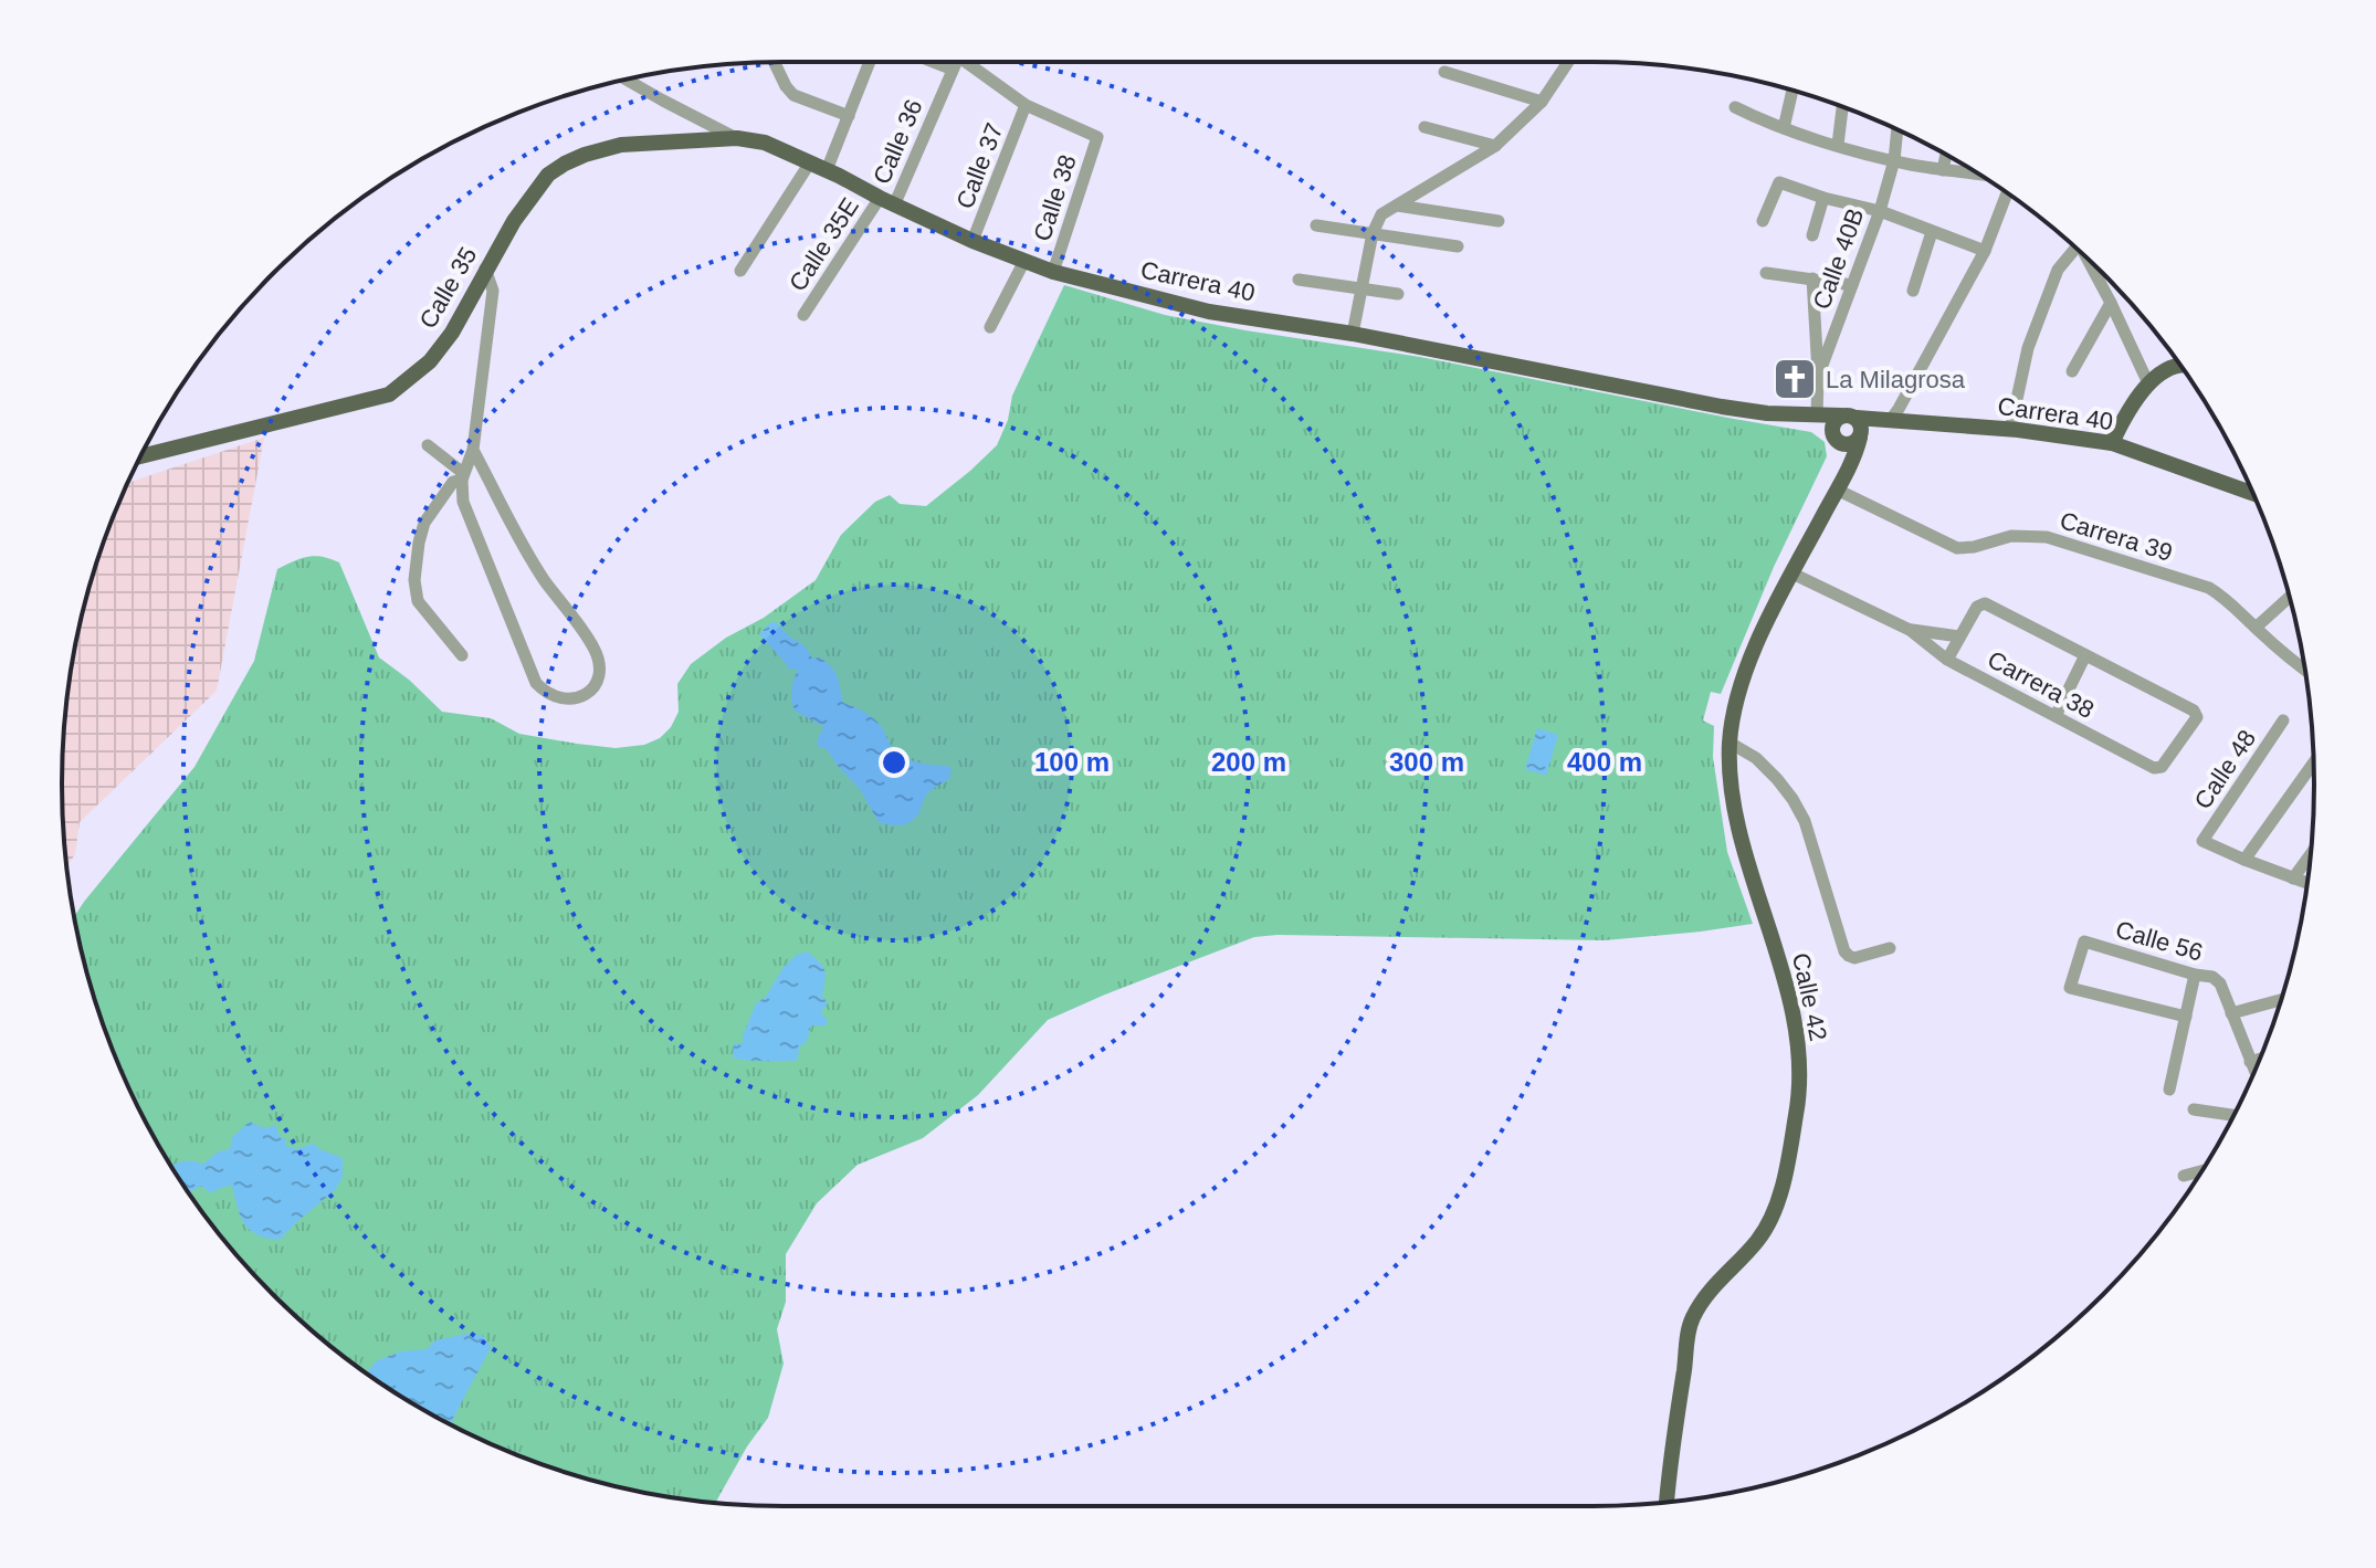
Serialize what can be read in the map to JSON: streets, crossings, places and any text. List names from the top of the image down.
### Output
{
  "streets": {
    "main road": ["Carrera 40", "Calle 35", "Calle 42"],
    "street": [
      "Calle 36",
      "Calle 37",
      "Calle 38",
      "Calle 35E",
      "Calle 40B",
      "Carrera 39",
      "Carrera 38",
      "Calle 48",
      "Calle 56"
    ]
  },
  "crossings": [
    ["Calle 36", "Calle 35E"],
    ["Calle 36", "Carrera 40"],
    ["Calle 37", "Calle 38"],
    ["Calle 37", "Carrera 40"],
    ["Calle 38", "Carrera 40"],
    ["Calle 35E", "Carrera 40"],
    ["Calle 40B", "Carrera 40"],
    ["Carrera 40", "Calle 35"],
    ["Carrera 40", "Calle 42"],
    ["Carrera 39", "Calle 42"],
    ["Carrera 38", "Calle 42"]
  ],
  "places": {
    "church": ["La Milagrosa"]
  },
  "rings": [
    "100 m",
    "200 m",
    "300 m",
    "400 m"
  ]
}
